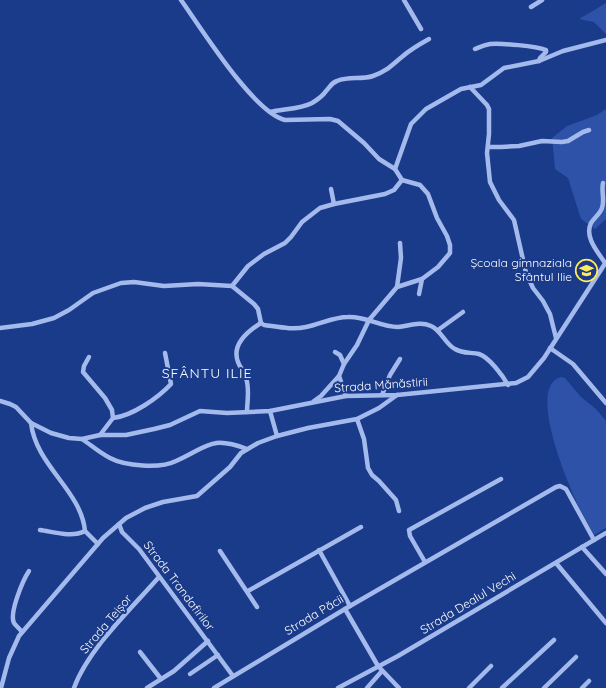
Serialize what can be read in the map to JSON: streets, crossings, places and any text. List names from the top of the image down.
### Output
{
  "streets": {
    "street": [
      "Strada Mănăstirii",
      "Strada Trandafirilor",
      "Strada Dealul Vechi",
      "Strada Păcii",
      "Strada Teișor"
    ]
  },
  "crossings": [
    ["Strada Trandafirilor", "Strada Păcii"],
    ["Strada Trandafirilor", "Strada Teișor"],
    ["Strada Dealul Vechi", "Strada Păcii"]
  ],
  "districts": ["SFÂNTU ILIE"],
  "places": {
    "school or university": ["Școala gimnaziala Sfântul Ilie"]
  }
}
